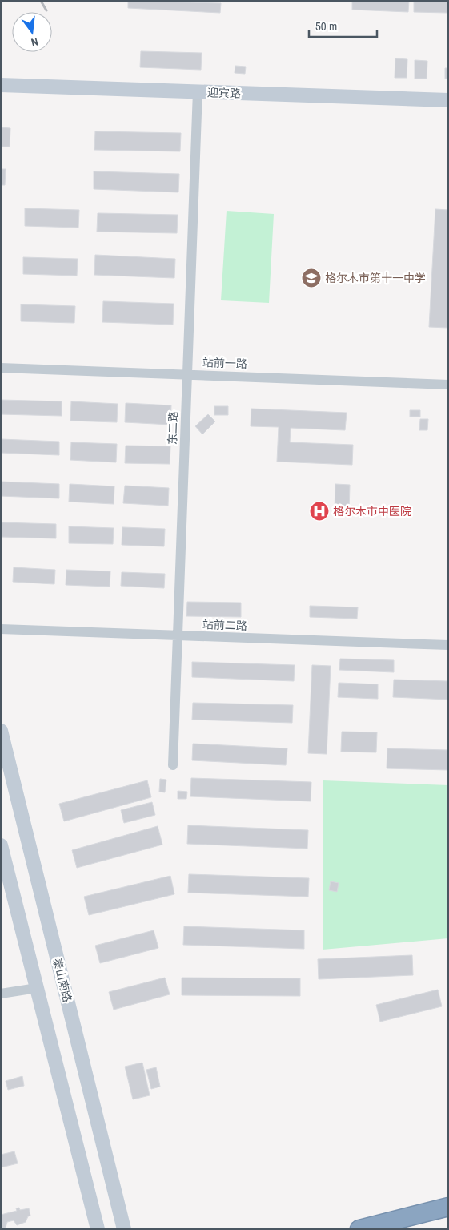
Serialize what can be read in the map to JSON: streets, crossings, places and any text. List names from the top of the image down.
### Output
{
  "streets": {
    "street": [
      "迎宾路",
      "站前一路",
      "东二路",
      "站前二路",
      "泰山南路"
    ]
  },
  "crossings": [
    ["迎宾路", "东二路"],
    ["站前一路", "东二路"],
    ["东二路", "站前二路"]
  ],
  "places": {
    "school or university": ["格尔木市第十一中学"],
    "hospital": ["格尔木市中医院"]
  },
  "scale_bar": "50 m",
  "north": "bottom"
}
